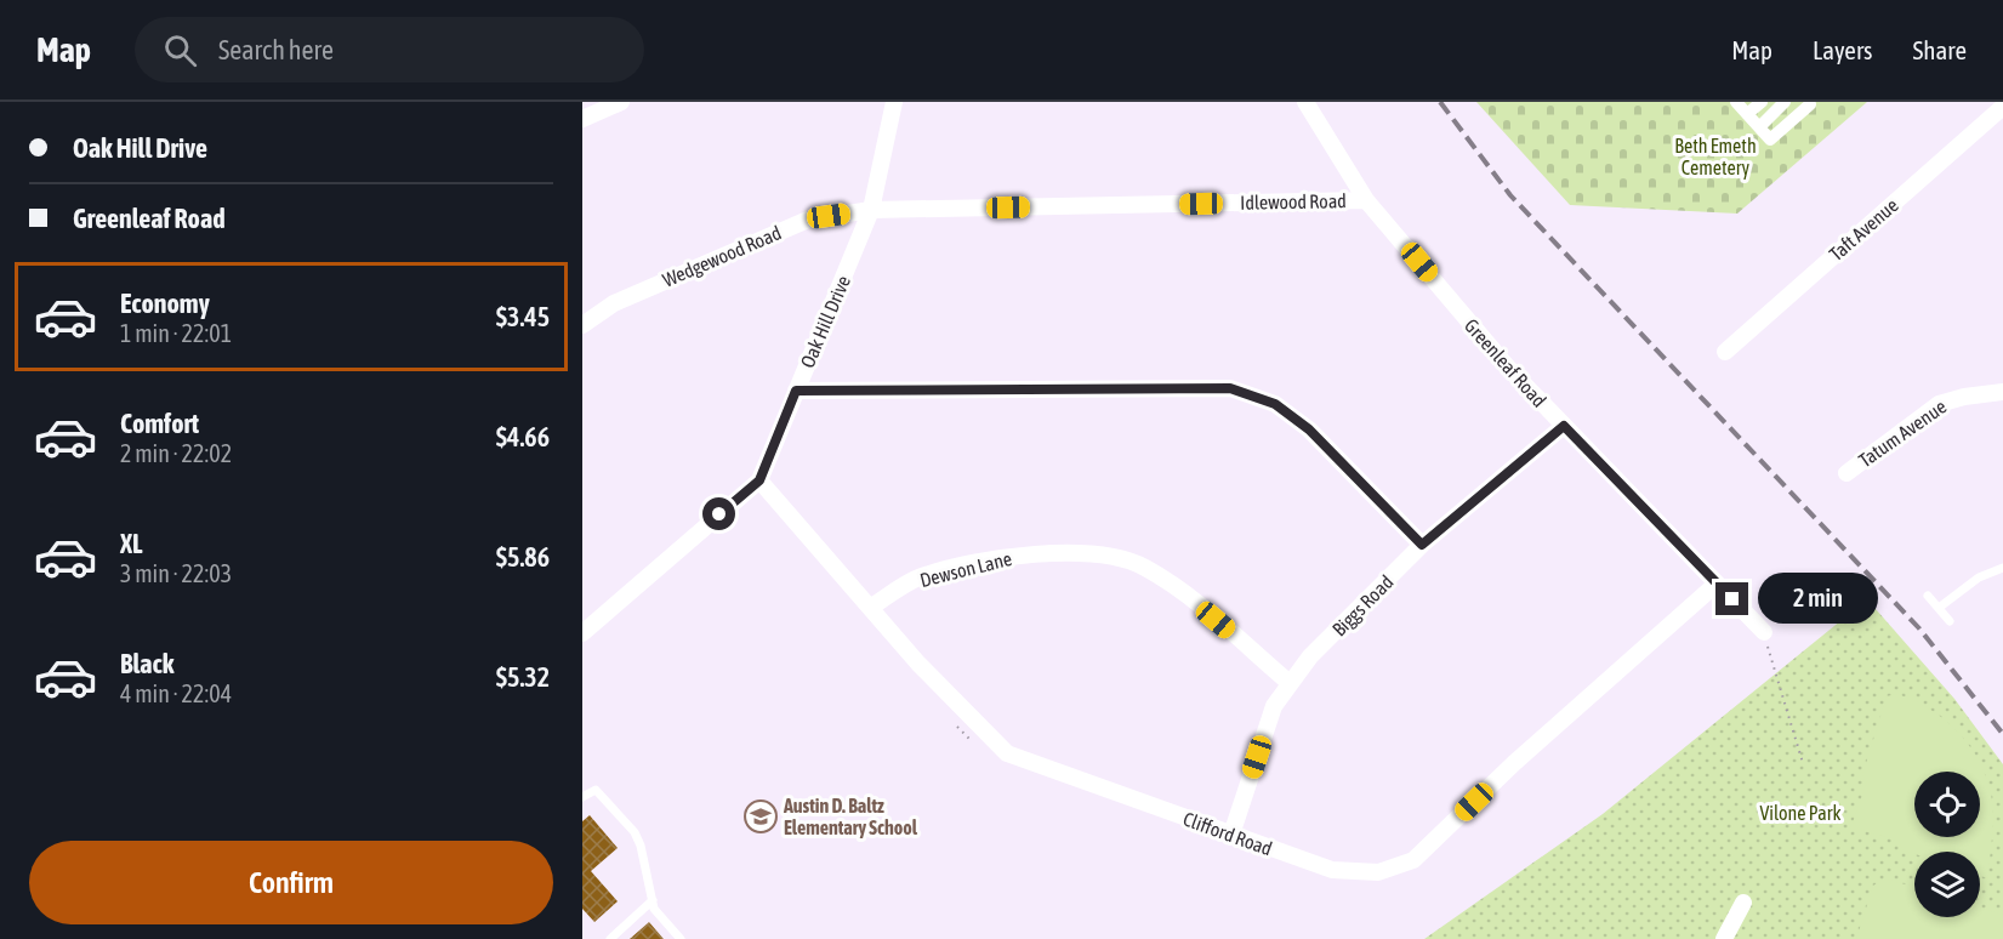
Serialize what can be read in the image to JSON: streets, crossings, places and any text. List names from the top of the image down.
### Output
{
  "streets": {
    "street": [
      "Idlewood Road",
      "Taft Avenue",
      "Wedgewood Road",
      "Oak Hill Drive",
      "Greenleaf Road",
      "Tatum Avenue",
      "Dewson Lane",
      "Biggs Road",
      "Clifford Road"
    ]
  },
  "crossings": [
    ["Idlewood Road", "Wedgewood Road"],
    ["Idlewood Road", "Oak Hill Drive"],
    ["Idlewood Road", "Greenleaf Road"],
    ["Wedgewood Road", "Oak Hill Drive"],
    ["Oak Hill Drive", "Clifford Road"],
    ["Greenleaf Road", "Biggs Road"],
    ["Greenleaf Road", "Clifford Road"],
    ["Dewson Lane", "Biggs Road"],
    ["Dewson Lane", "Clifford Road"],
    ["Biggs Road", "Clifford Road"]
  ],
  "parks": ["Beth Emeth Cemetery", "Vilone Park"],
  "places": {
    "school or university": ["Austin D. Baltz Elementary School"]
  },
  "page": {
    "header": "Map",
    "search": "Search here",
    "nav": ["Map", "Layers", "Share"],
    "banner": ["Oak Hill Drive", "Greenleaf Road"],
    "list": [
      {
        "name": "Economy",
        "note": "1 min · 22:01",
        "value": "$3.45"
      },
      {
        "name": "Comfort",
        "note": "2 min · 22:02",
        "value": "$4.66"
      },
      {
        "name": "XL",
        "note": "3 min · 22:03",
        "value": "$5.86"
      },
      {
        "name": "Black",
        "note": "4 min · 22:04",
        "value": "$5.32"
      }
    ],
    "bubble": "2 min",
    "buttons": "Confirm"
  }
}
